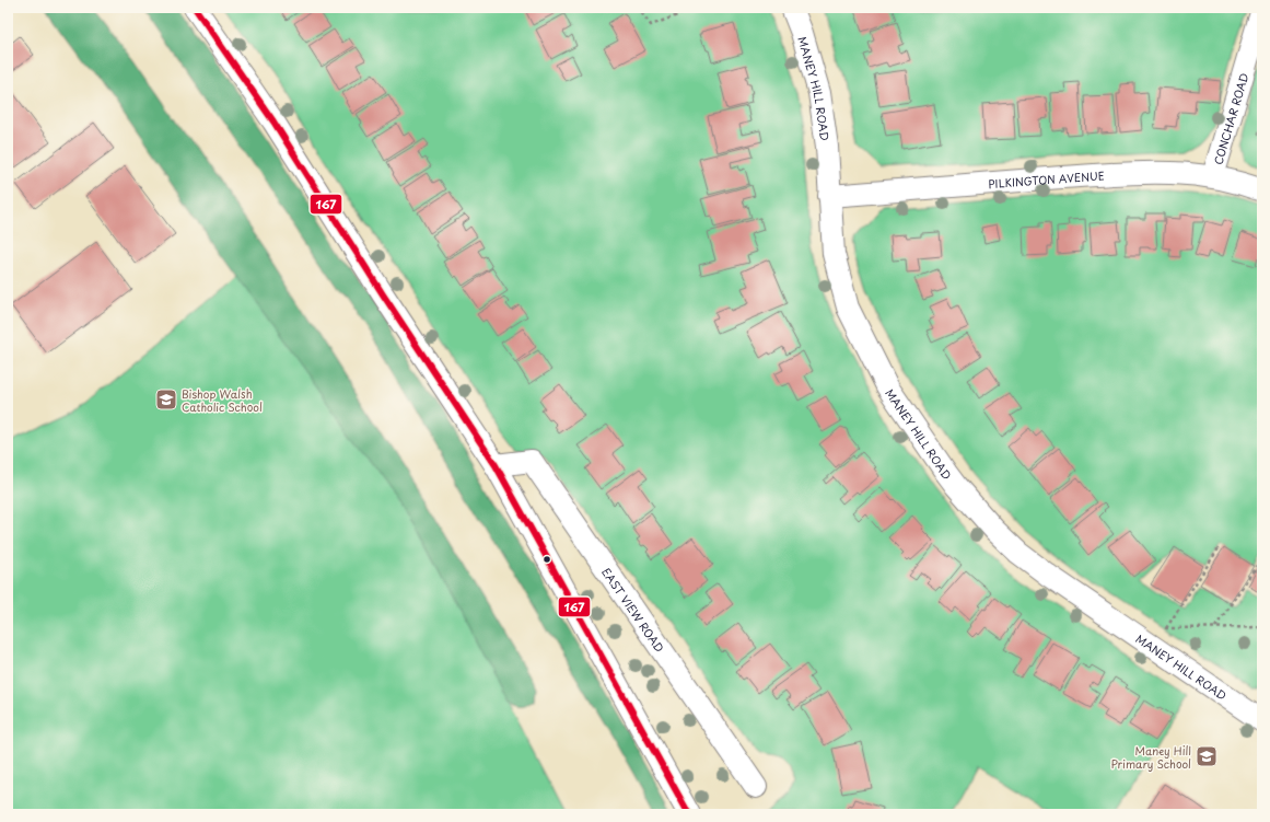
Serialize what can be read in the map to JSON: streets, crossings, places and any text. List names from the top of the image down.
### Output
{
  "streets": {
    "street": [
      "MANEY HILL ROAD",
      "CONCHAR ROAD",
      "PILKINGTON AVENUE",
      "EAST VIEW ROAD"
    ]
  },
  "crossings": [
    ["MANEY HILL ROAD", "PILKINGTON AVENUE"],
    ["CONCHAR ROAD", "PILKINGTON AVENUE"]
  ],
  "places": {
    "school or university": ["Bishop Walsh Catholic School", "Maney Hill Primary School"]
  },
  "lines": ["transit line 167"]
}
